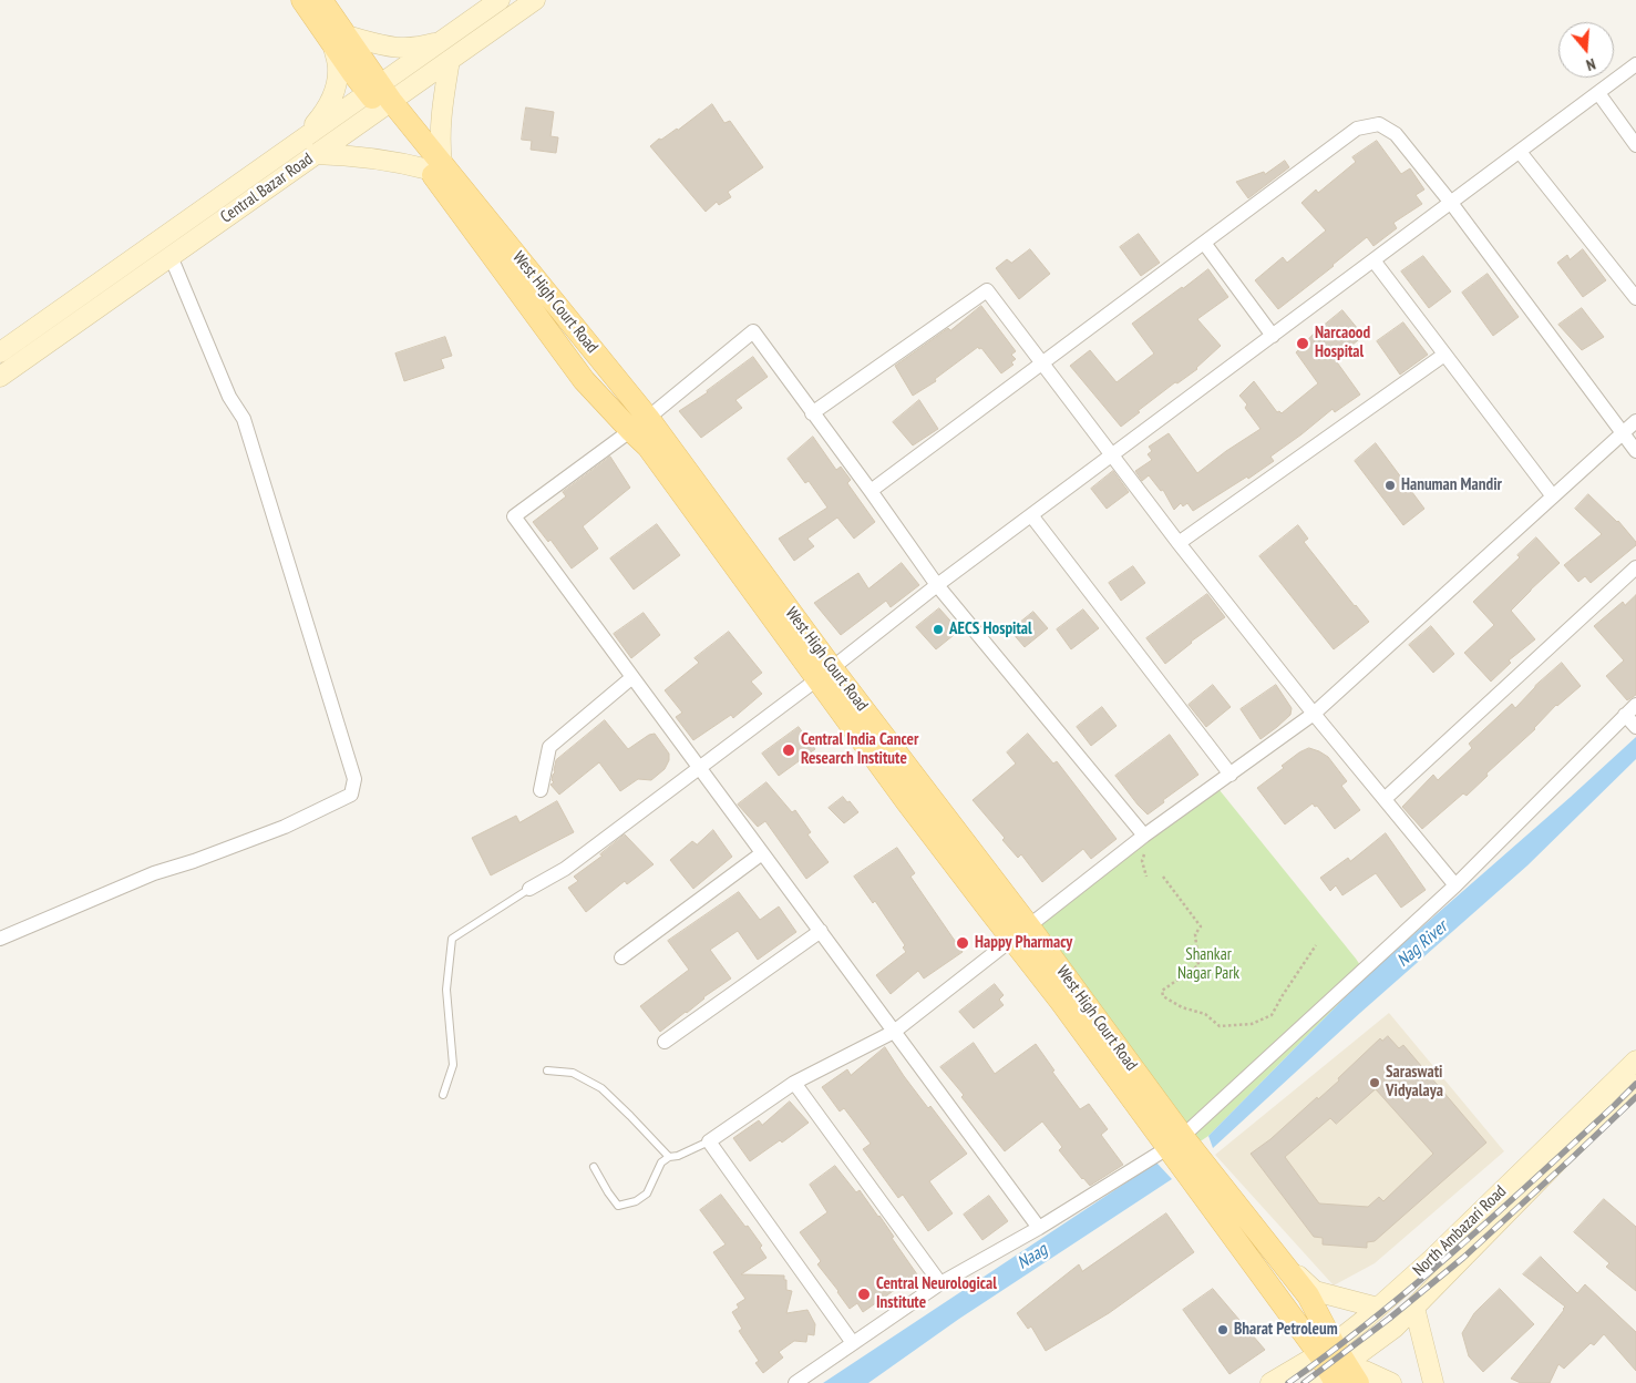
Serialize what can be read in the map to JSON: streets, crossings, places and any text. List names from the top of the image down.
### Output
{
  "streets": {
    "main road": ["Central Bazar Road", "West High Court Road", "North Ambazari Road"]
  },
  "crossings": [
    ["Central Bazar Road", "West High Court Road"],
    ["West High Court Road", "North Ambazari Road"]
  ],
  "water": ["Nag River", "Naag"],
  "parks": ["Shankar Nagar Park"],
  "places": [
    "Narcaood Hospital",
    "Hanuman Mandir",
    "AECS Hospital",
    "Central India Cancer Research Institute",
    "Happy Pharmacy",
    "Saraswati Vidyalaya",
    "Central Neurological Institute",
    "Bharat Petroleum"
  ],
  "north": "bottom"
}
